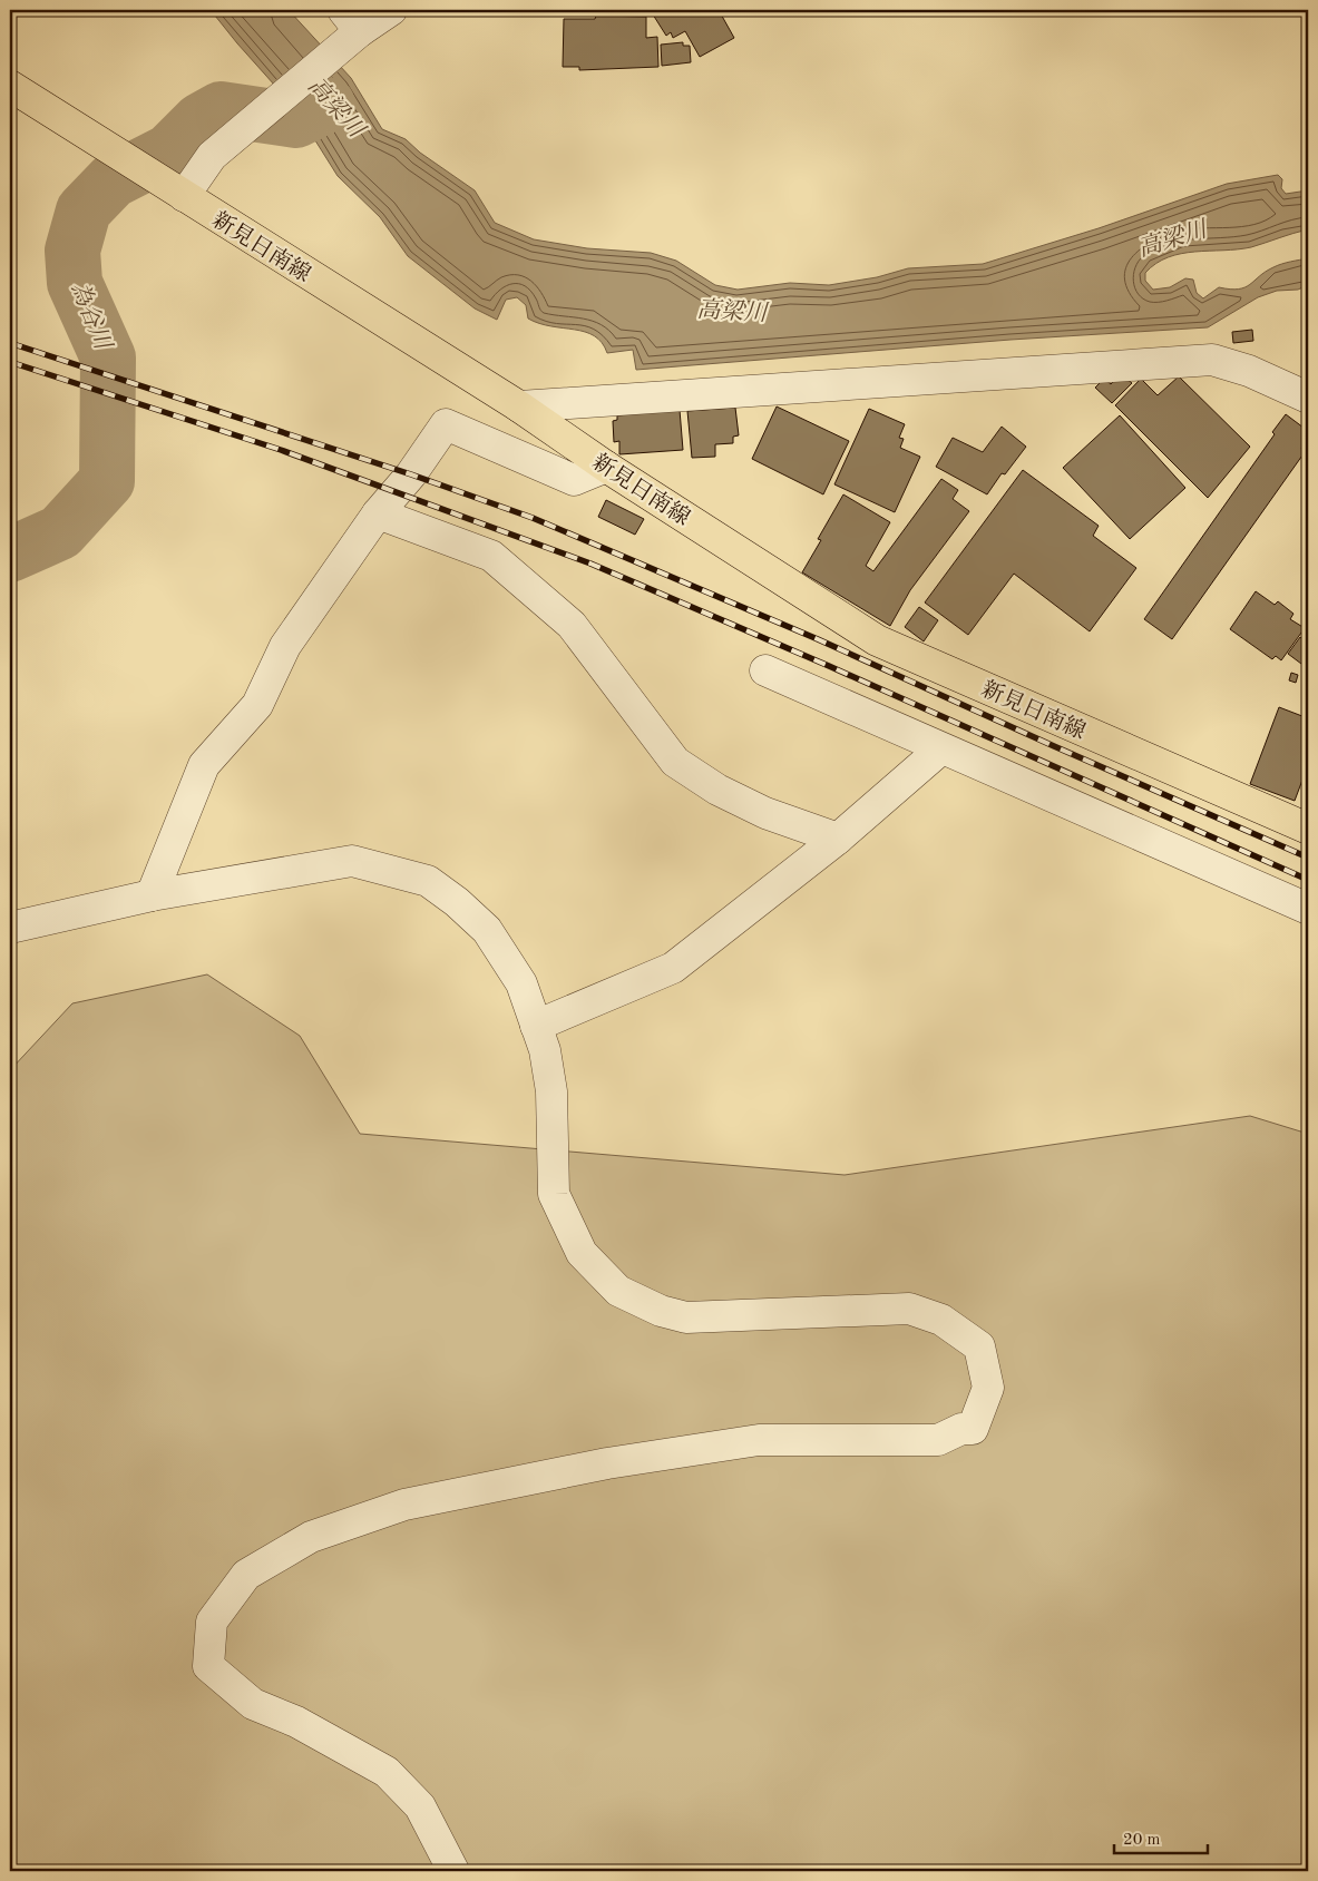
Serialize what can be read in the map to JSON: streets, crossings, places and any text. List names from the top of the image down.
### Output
{
  "streets": {
    "main road": ["新見日南線"]
  },
  "water": ["高梁川", "為谷川"],
  "scale_bar": "20 m"
}
